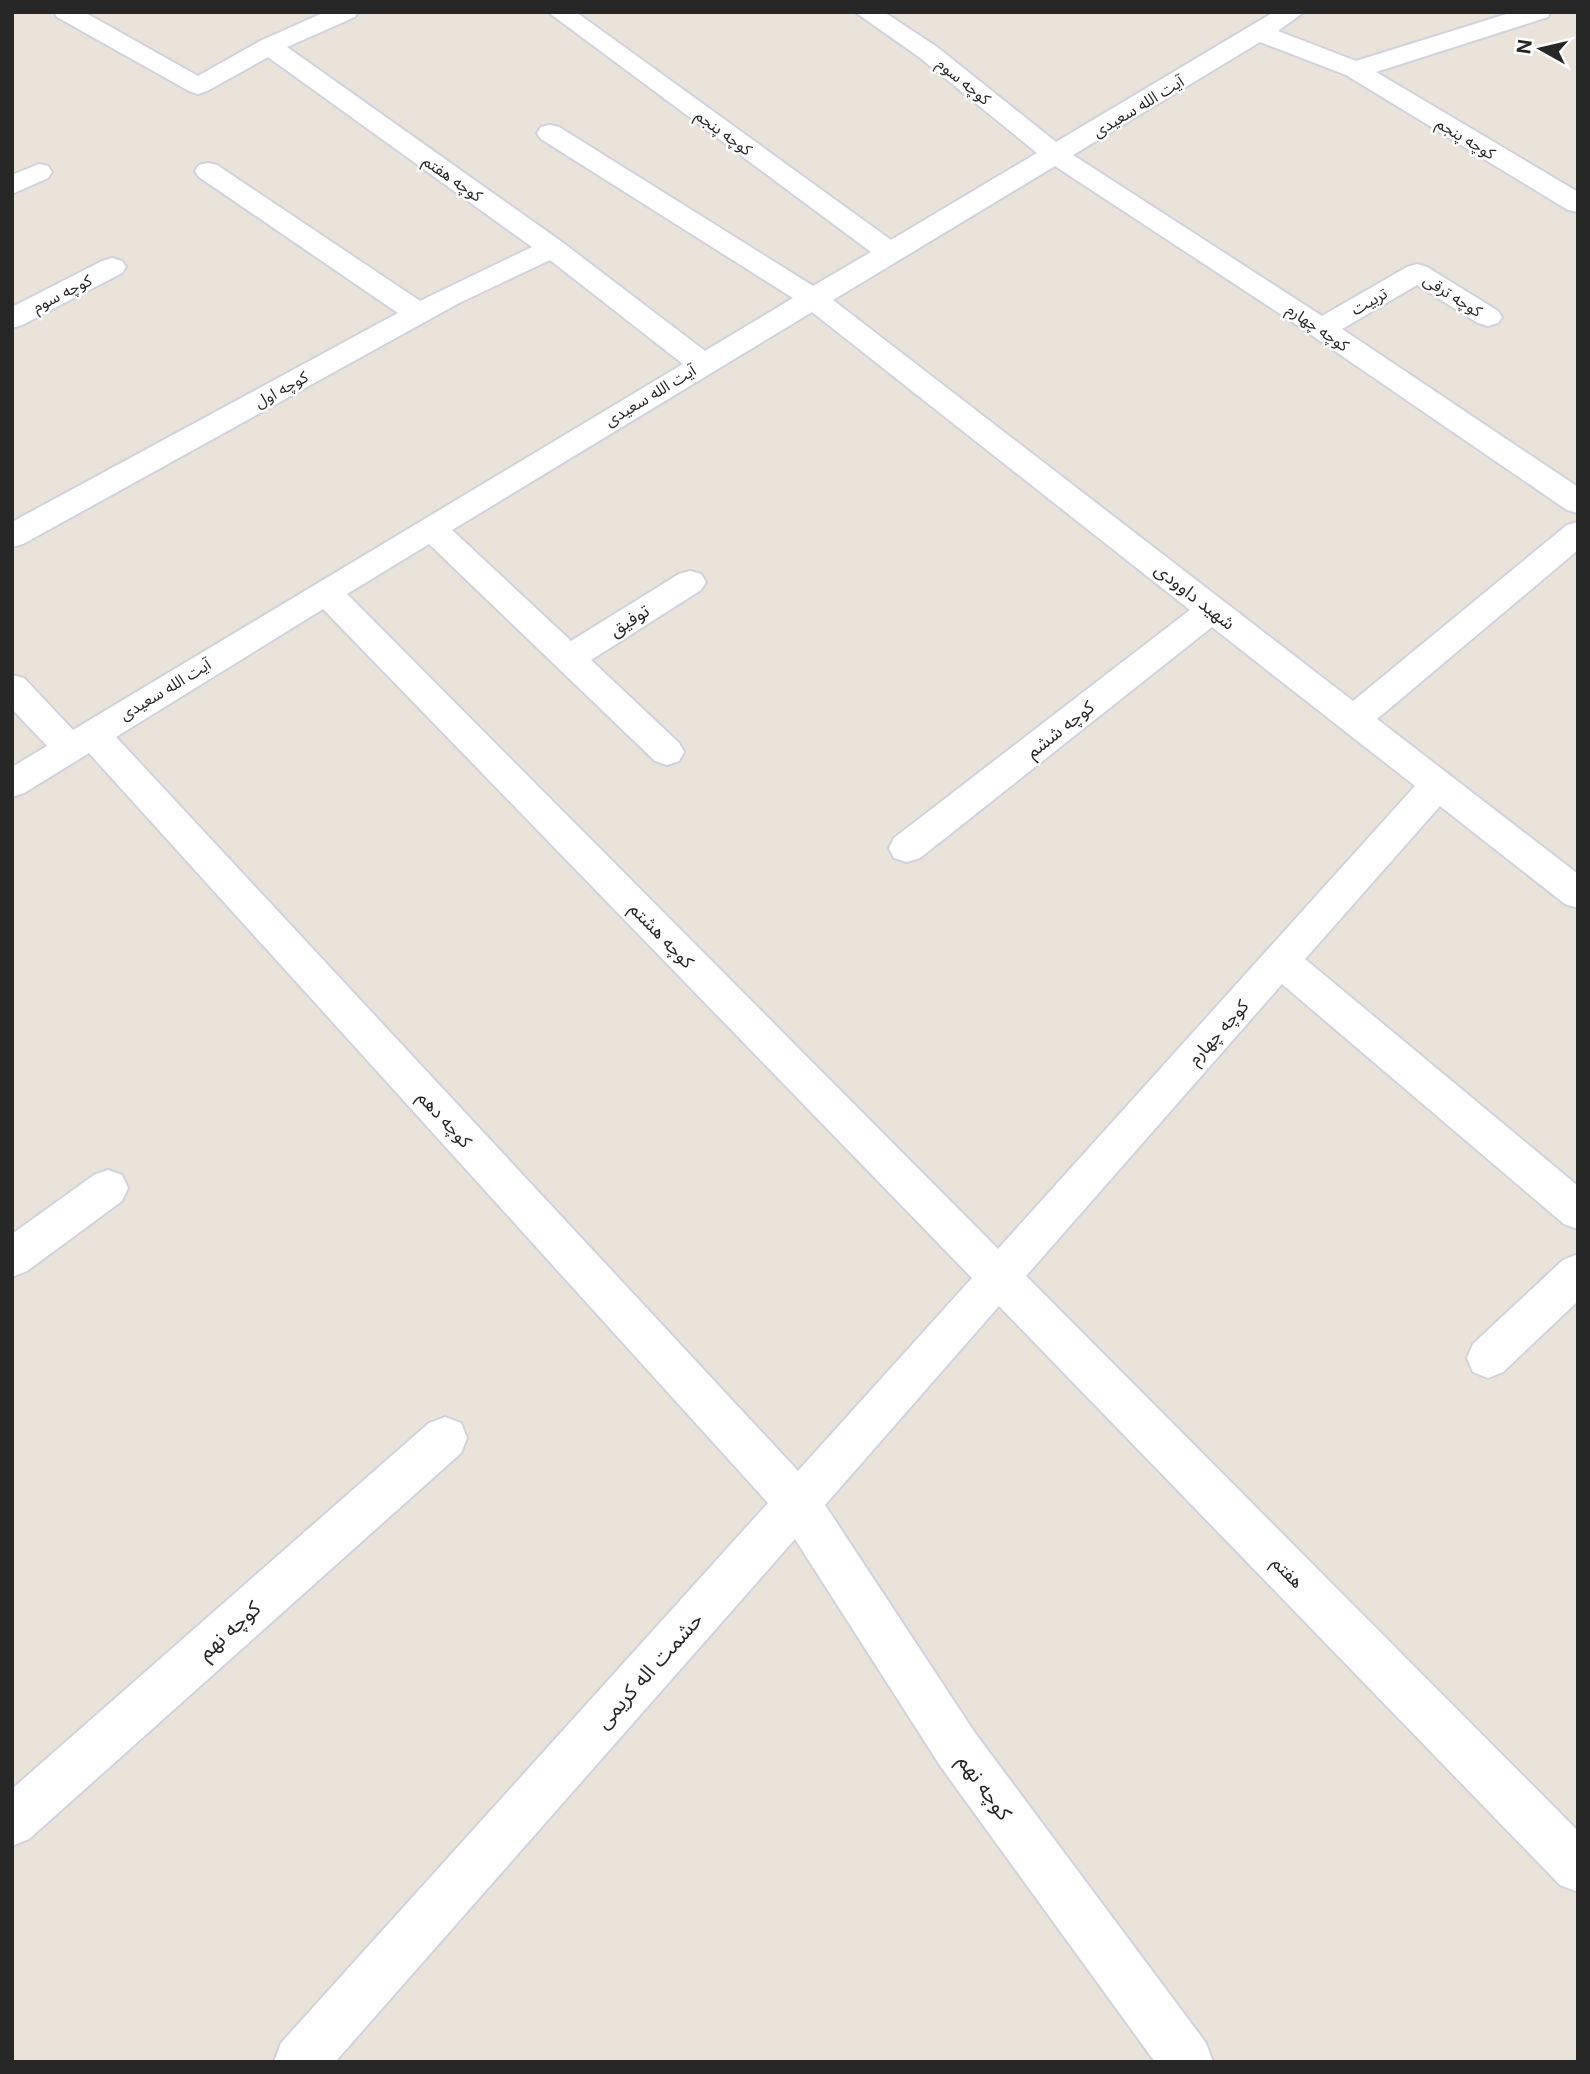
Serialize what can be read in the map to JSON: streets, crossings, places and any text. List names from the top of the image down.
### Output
{
  "streets": {
    "street": [
      "کوچه سوم",
      "آیت الله سعیدی",
      "کوچه پنجم",
      "کوچه هفتم",
      "کوچه ترقی",
      "تربیت",
      "کوچه چهارم",
      "کوچه اول",
      "شهید داوودی",
      "توفیق",
      "کوچه ششم",
      "کوچه هشتم",
      "کوچه دهم",
      "هفتم",
      "کوچه نهم",
      "حشمت اله کریمی"
    ]
  },
  "crossings": [
    ["کوچه سوم", "آیت الله سعیدی"],
    ["کوچه سوم", "کوچه چهارم"],
    ["آیت الله سعیدی", "کوچه پنجم"],
    ["آیت الله سعیدی", "کوچه هفتم"],
    ["آیت الله سعیدی", "کوچه چهارم"],
    ["آیت الله سعیدی", "شهید داوودی"],
    ["آیت الله سعیدی", "کوچه هشتم"],
    ["آیت الله سعیدی", "کوچه دهم"],
    ["کوچه هفتم", "کوچه اول"],
    ["کوچه ترقی", "تربیت"],
    ["تربیت", "کوچه چهارم"],
    ["کوچه چهارم", "شهید داوودی"],
    ["کوچه چهارم", "کوچه هشتم"],
    ["کوچه چهارم", "هفتم"],
    ["کوچه چهارم", "حشمت اله کریمی"],
    ["شهید داوودی", "کوچه ششم"],
    ["کوچه هشتم", "هفتم"],
    ["کوچه هشتم", "حشمت اله کریمی"],
    ["کوچه دهم", "کوچه نهم"],
    ["کوچه دهم", "حشمت اله کریمی"],
    ["هفتم", "حشمت اله کریمی"],
    ["کوچه نهم", "حشمت اله کریمی"]
  ],
  "north": "left"
}
